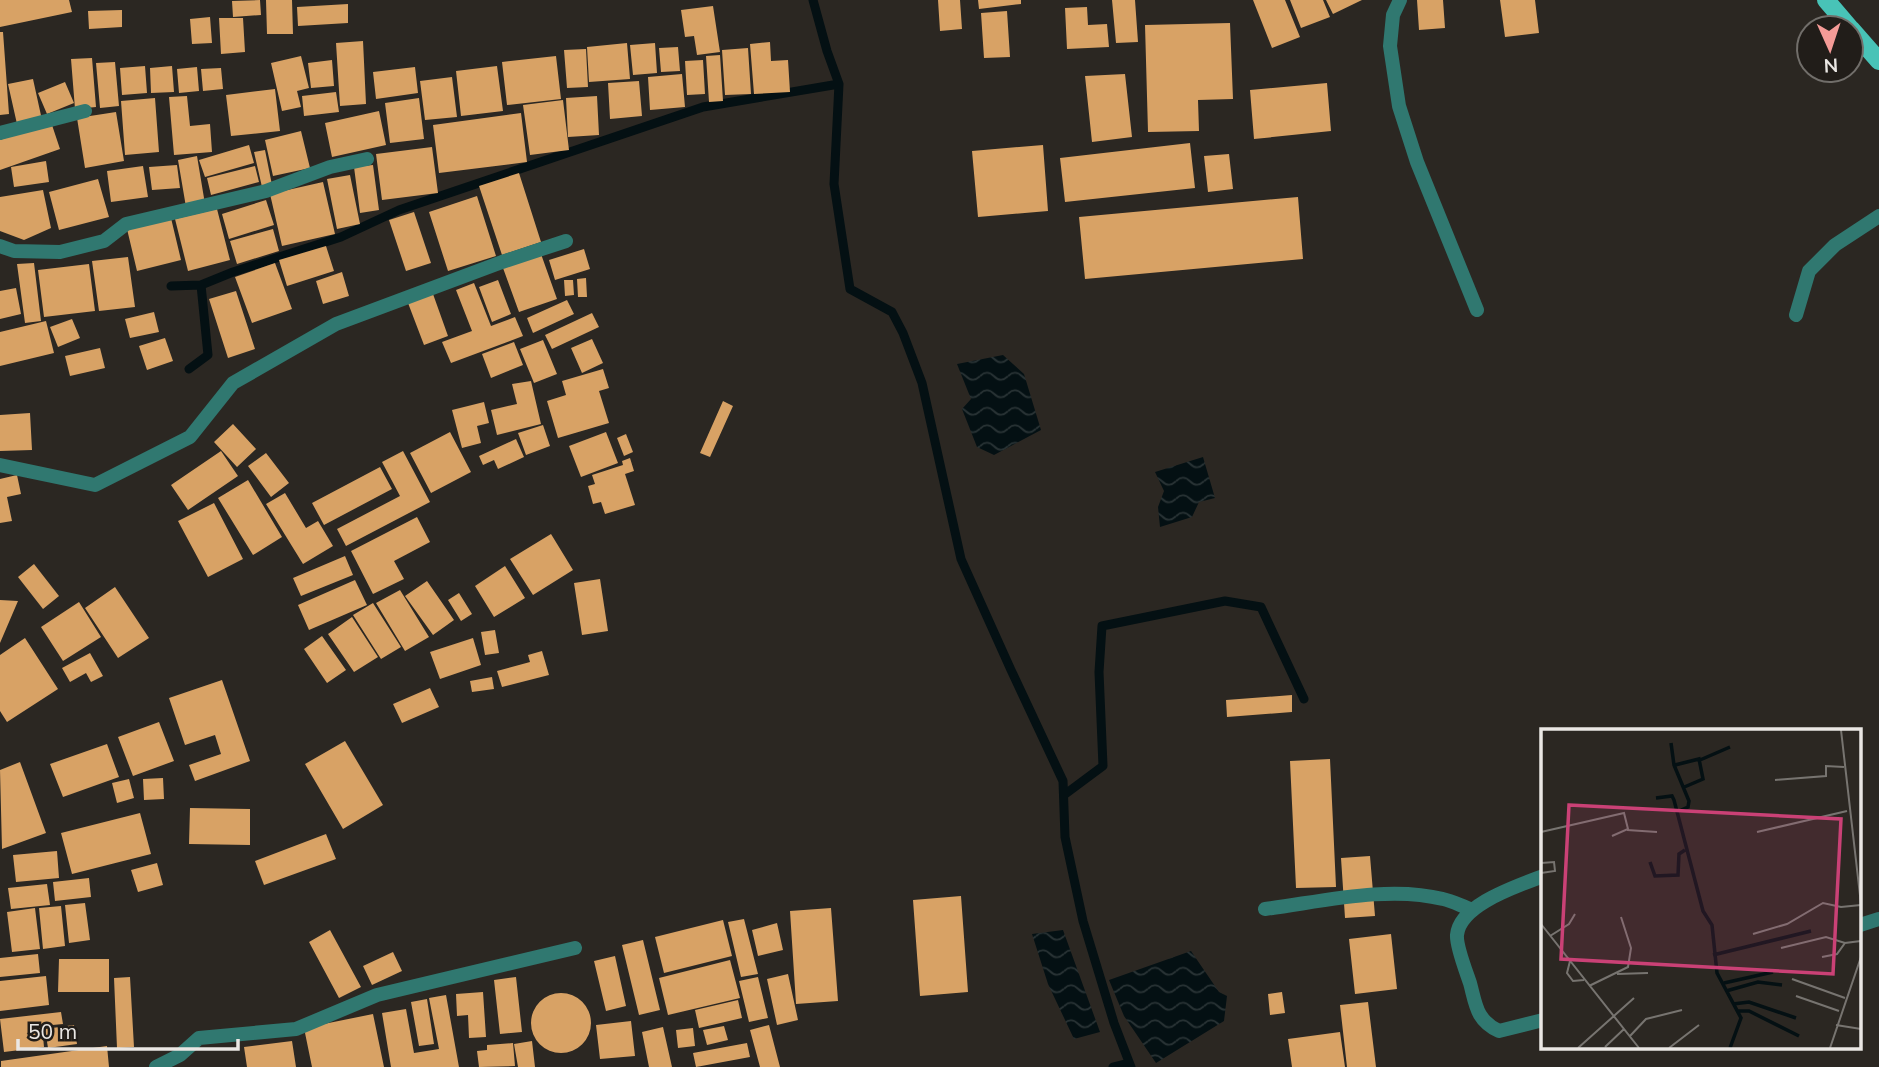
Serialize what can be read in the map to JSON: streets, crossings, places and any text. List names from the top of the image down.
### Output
{
  "scale_bar": "50 m",
  "north": "bottom"
}
